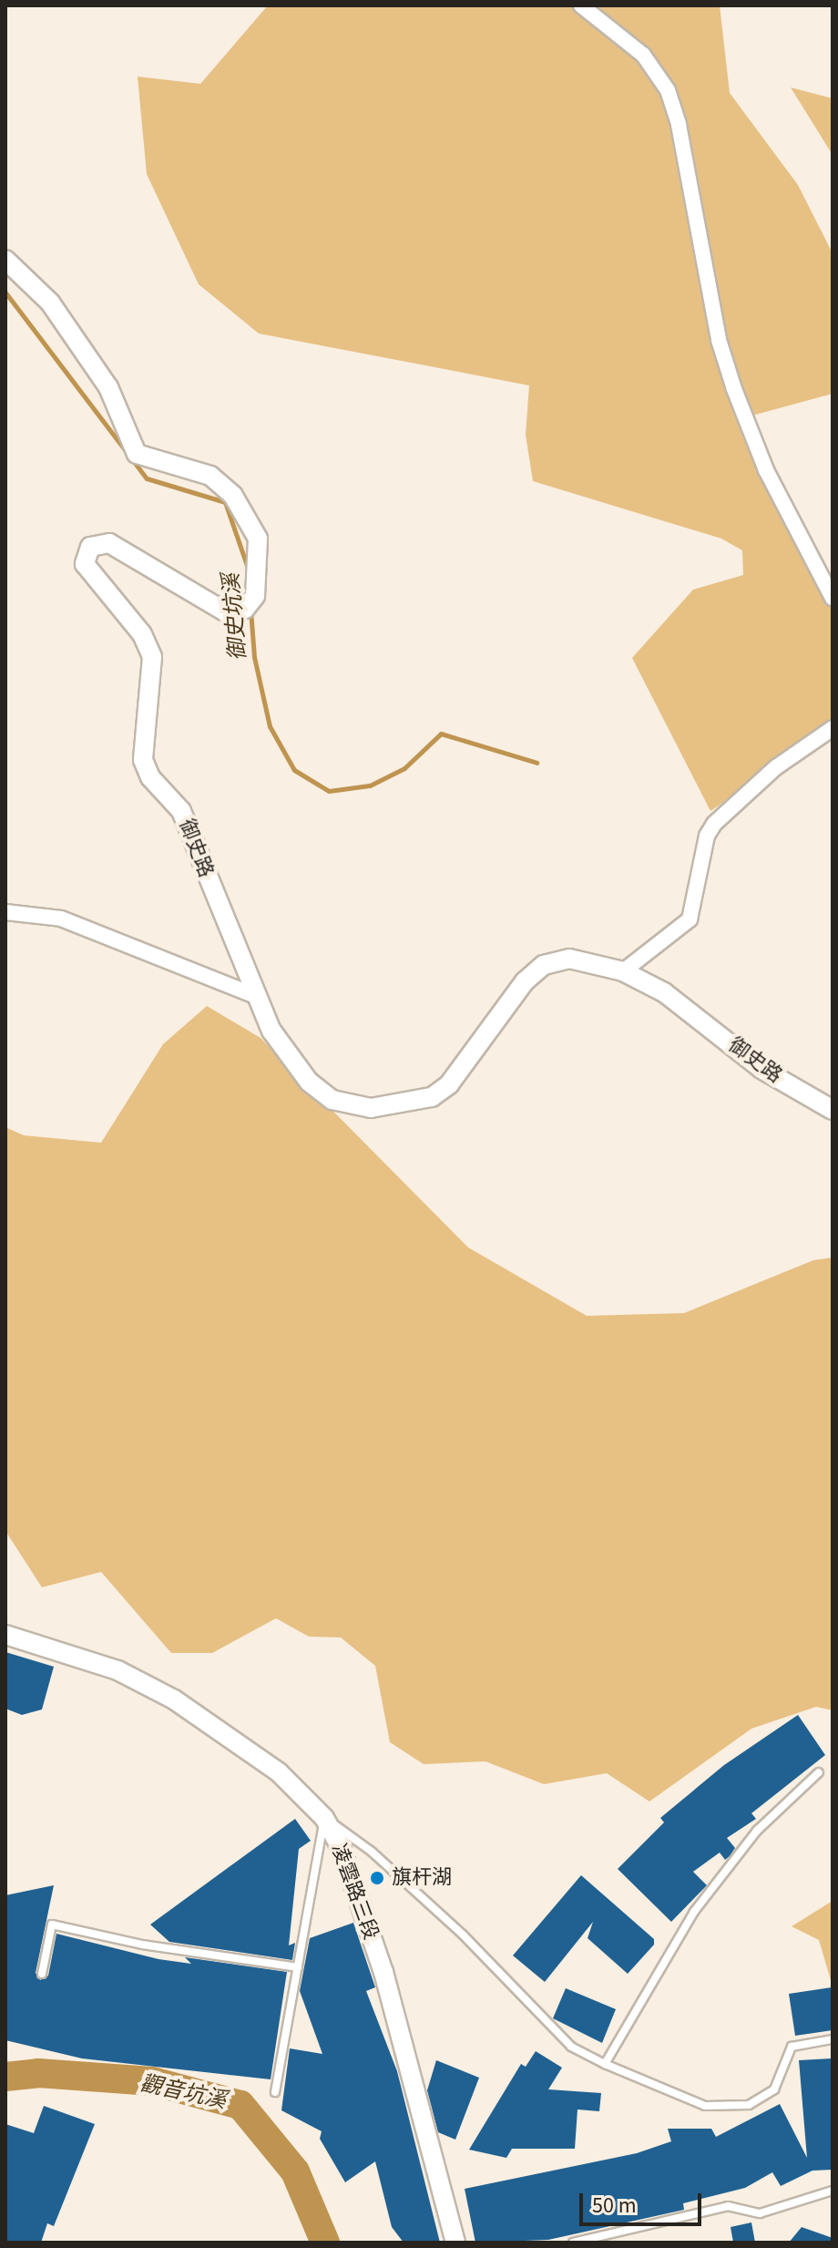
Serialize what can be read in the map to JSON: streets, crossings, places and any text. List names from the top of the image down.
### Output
{
  "streets": {
    "street": ["御史路", "凌雲路三段"]
  },
  "water": ["御史坑溪", "觀音坑溪"],
  "places": ["旗杆湖"],
  "scale_bar": "50 m"
}
